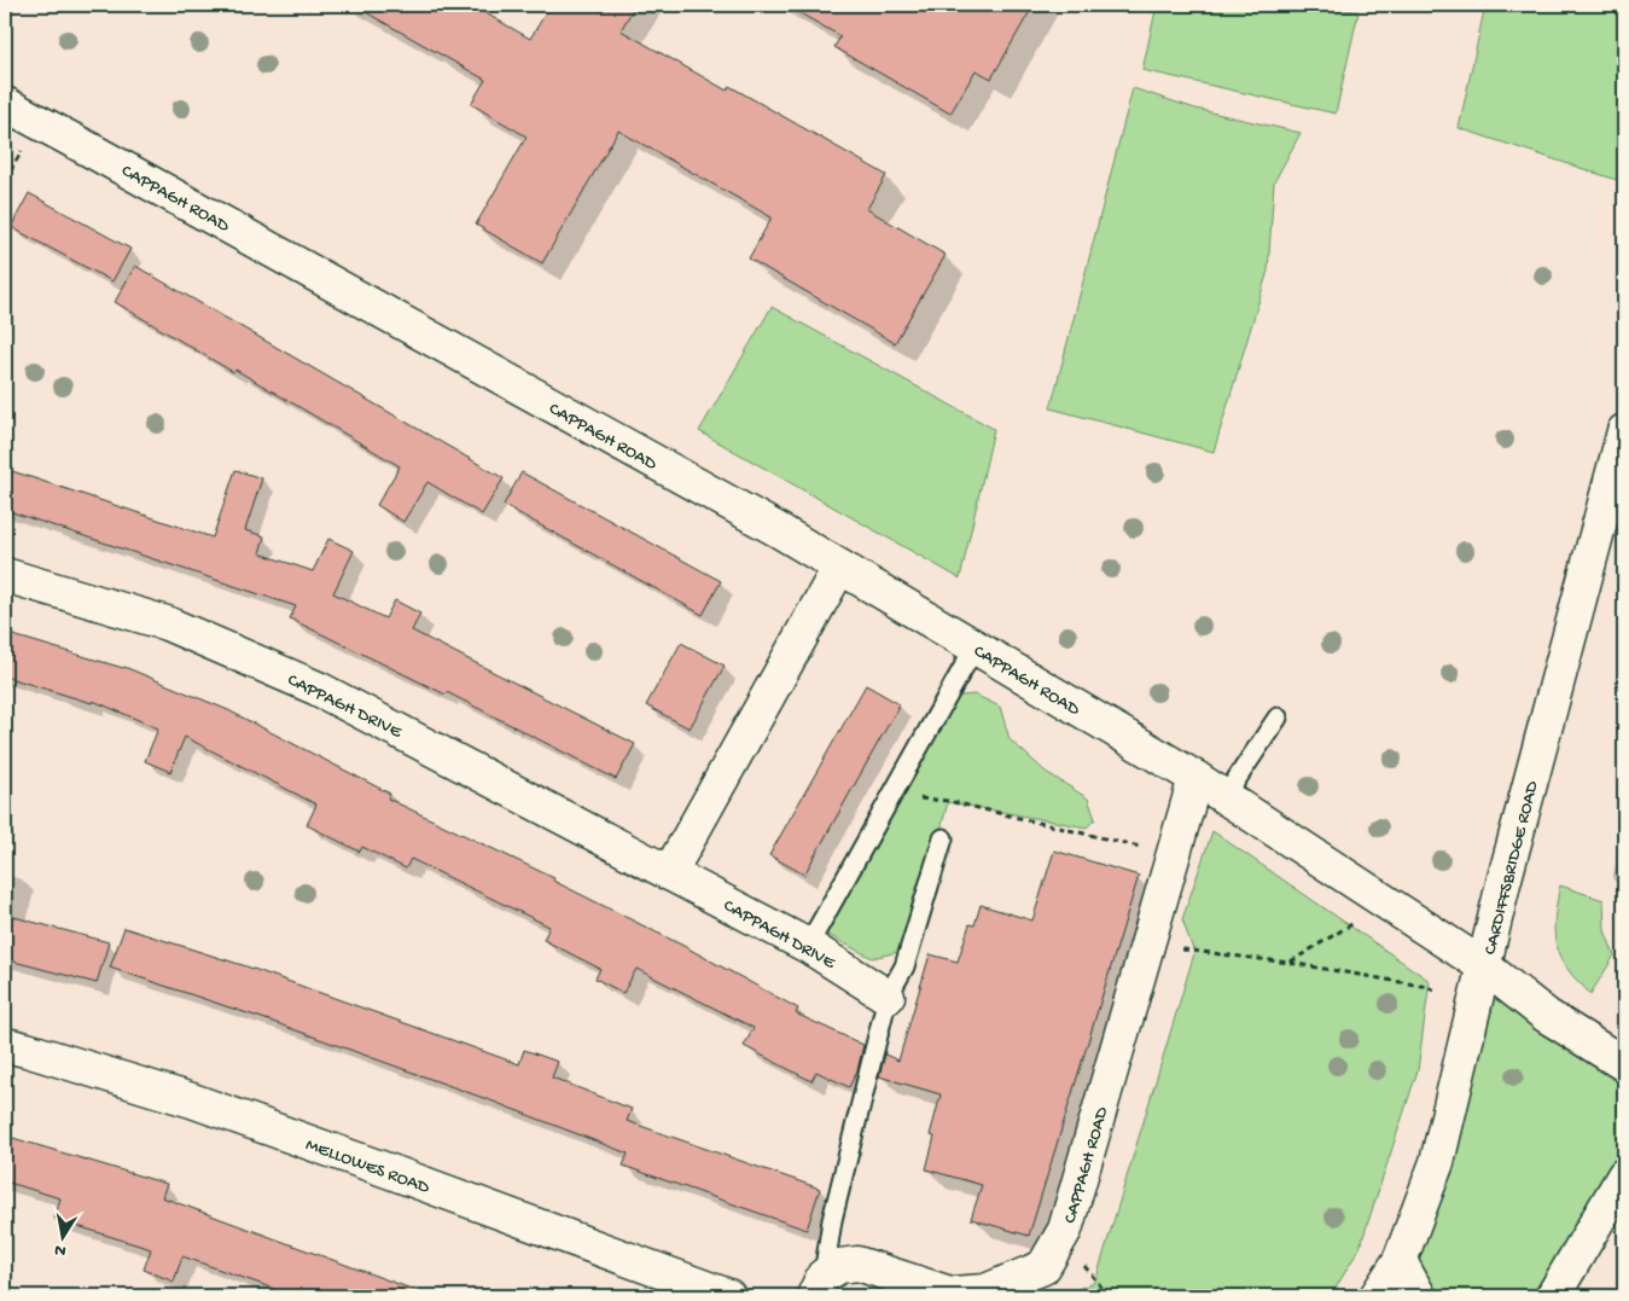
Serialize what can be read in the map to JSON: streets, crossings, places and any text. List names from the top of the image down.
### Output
{
  "streets": {
    "street": [
      "CAPPAGH ROAD",
      "CAPPAGH DRIVE",
      "CARDIFFSBRIDGE ROAD",
      "MELLOWES ROAD"
    ]
  },
  "crossings": [
    ["CAPPAGH ROAD", "CARDIFFSBRIDGE ROAD"]
  ],
  "north": "bottom"
}
